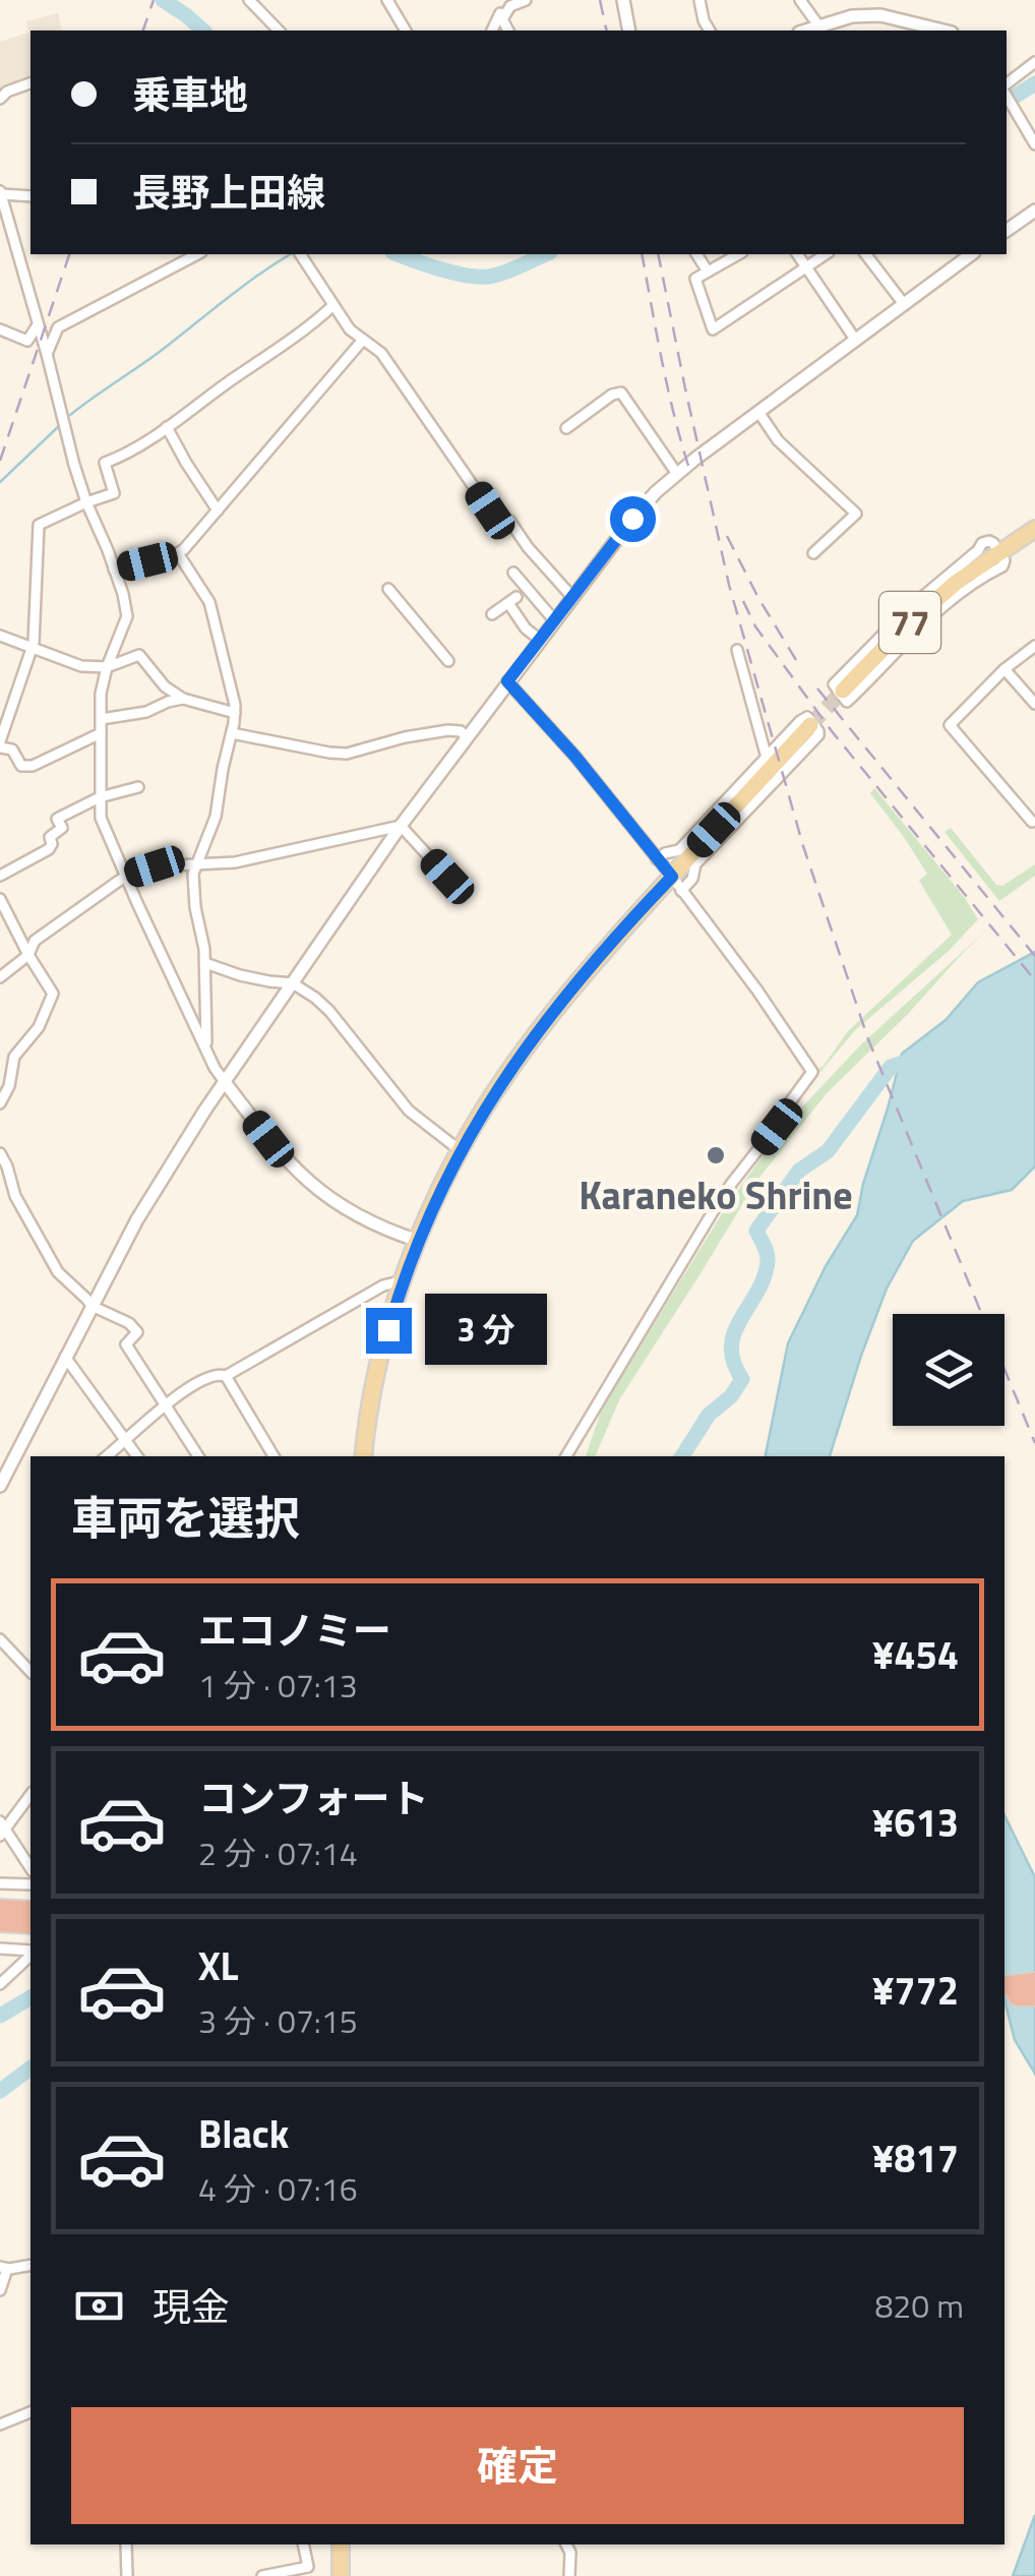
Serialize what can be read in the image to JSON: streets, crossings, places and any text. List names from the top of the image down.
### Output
{
  "streets": {
    "main road": ["77"]
  },
  "places": ["Karaneko Shrine"],
  "page": {
    "banner": ["乗車地", "長野上田線"],
    "bubble": "3 分",
    "heading": "車両を選択",
    "list": [
      {
        "name": "エコノミー",
        "note": "1 分 · 07:13",
        "value": "¥454"
      },
      {
        "name": "コンフォート",
        "note": "2 分 · 07:14",
        "value": "¥613"
      },
      {
        "name": "XL",
        "note": "3 分 · 07:15",
        "value": "¥772"
      },
      {
        "name": "Black",
        "note": "4 分 · 07:16",
        "value": "¥817"
      }
    ],
    "pay": ["現金", "820 m"],
    "buttons": "確定"
  }
}
